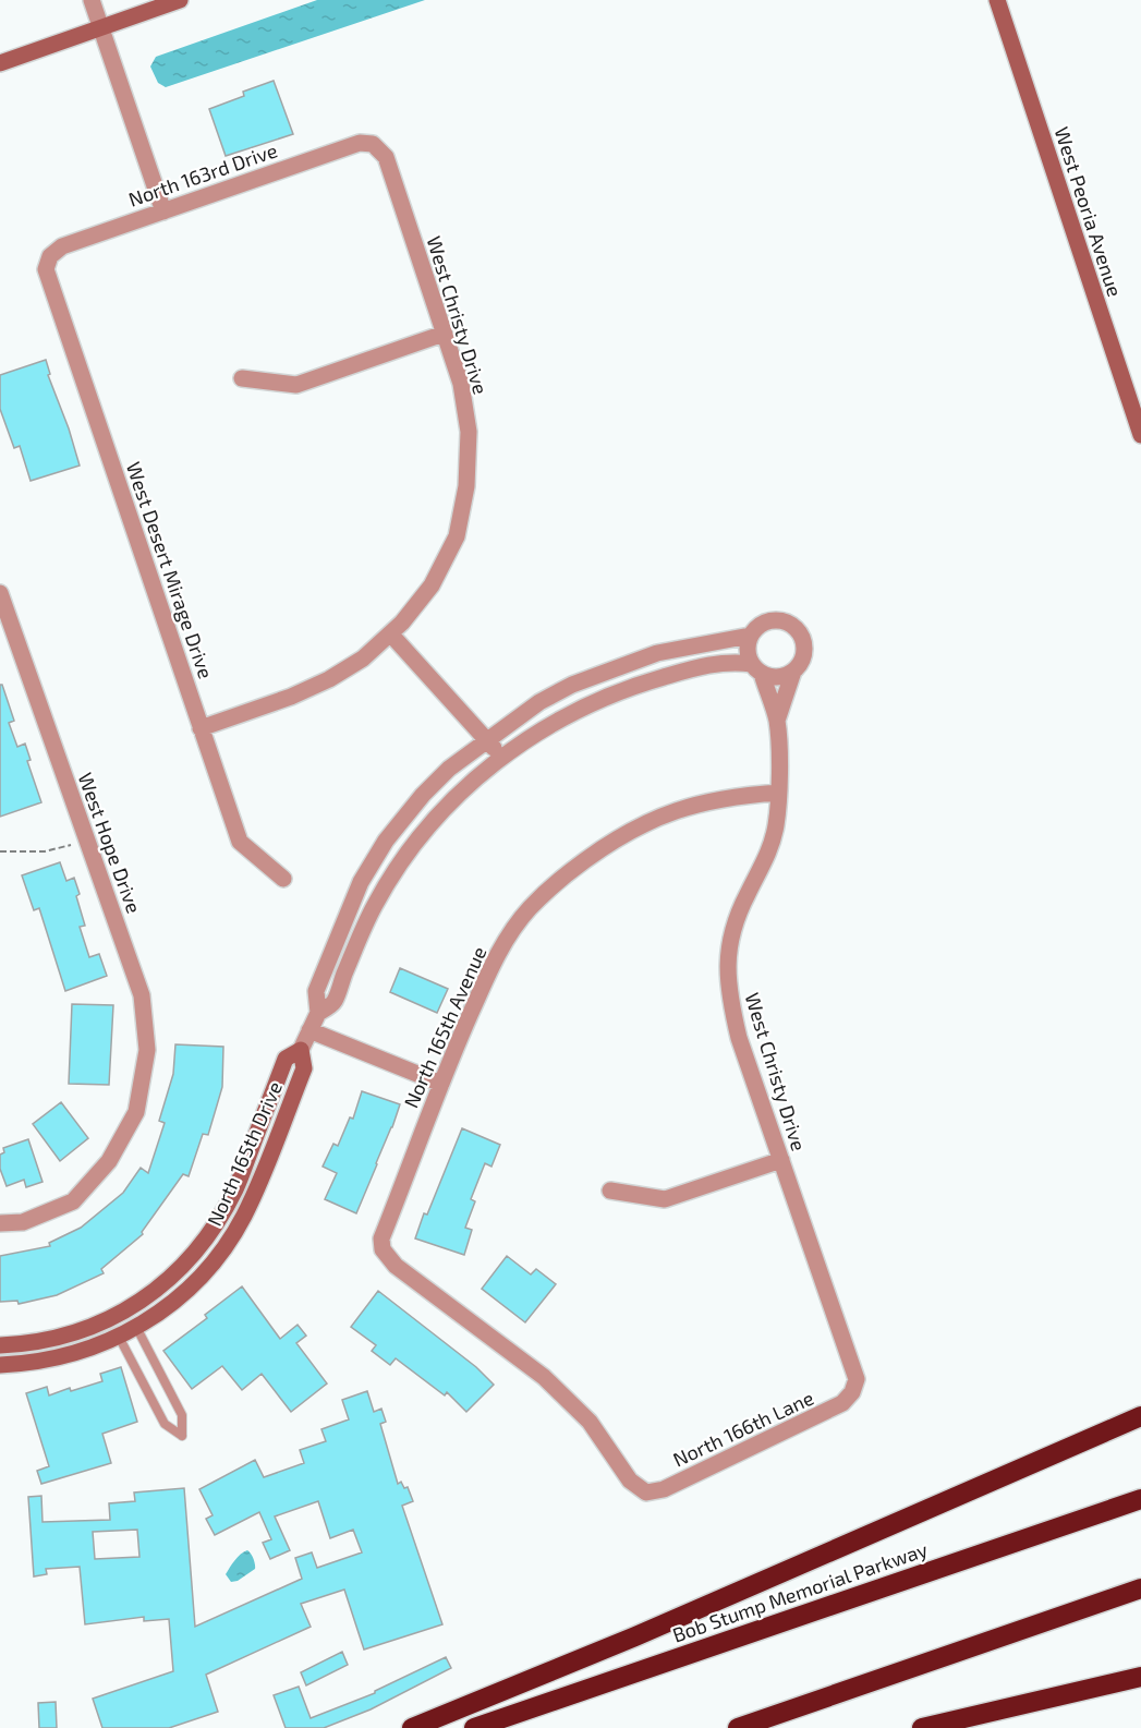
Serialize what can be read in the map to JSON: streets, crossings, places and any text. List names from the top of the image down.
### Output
{
  "streets": {
    "highway": ["Bob Stump Memorial Parkway"],
    "street": [
      "North 163rd Drive",
      "West Peoria Avenue",
      "West Christy Drive",
      "West Desert Mirage Drive",
      "West Hope Drive",
      "North 165th Avenue",
      "North 165th Drive",
      "North 166th Lane"
    ]
  },
  "crossings": [
    ["North 163rd Drive", "West Christy Drive"],
    ["North 163rd Drive", "West Desert Mirage Drive"],
    ["West Christy Drive", "West Desert Mirage Drive"],
    ["West Christy Drive", "North 165th Avenue"],
    ["West Christy Drive", "North 166th Lane"],
    ["North 165th Avenue", "North 166th Lane"]
  ]
}
